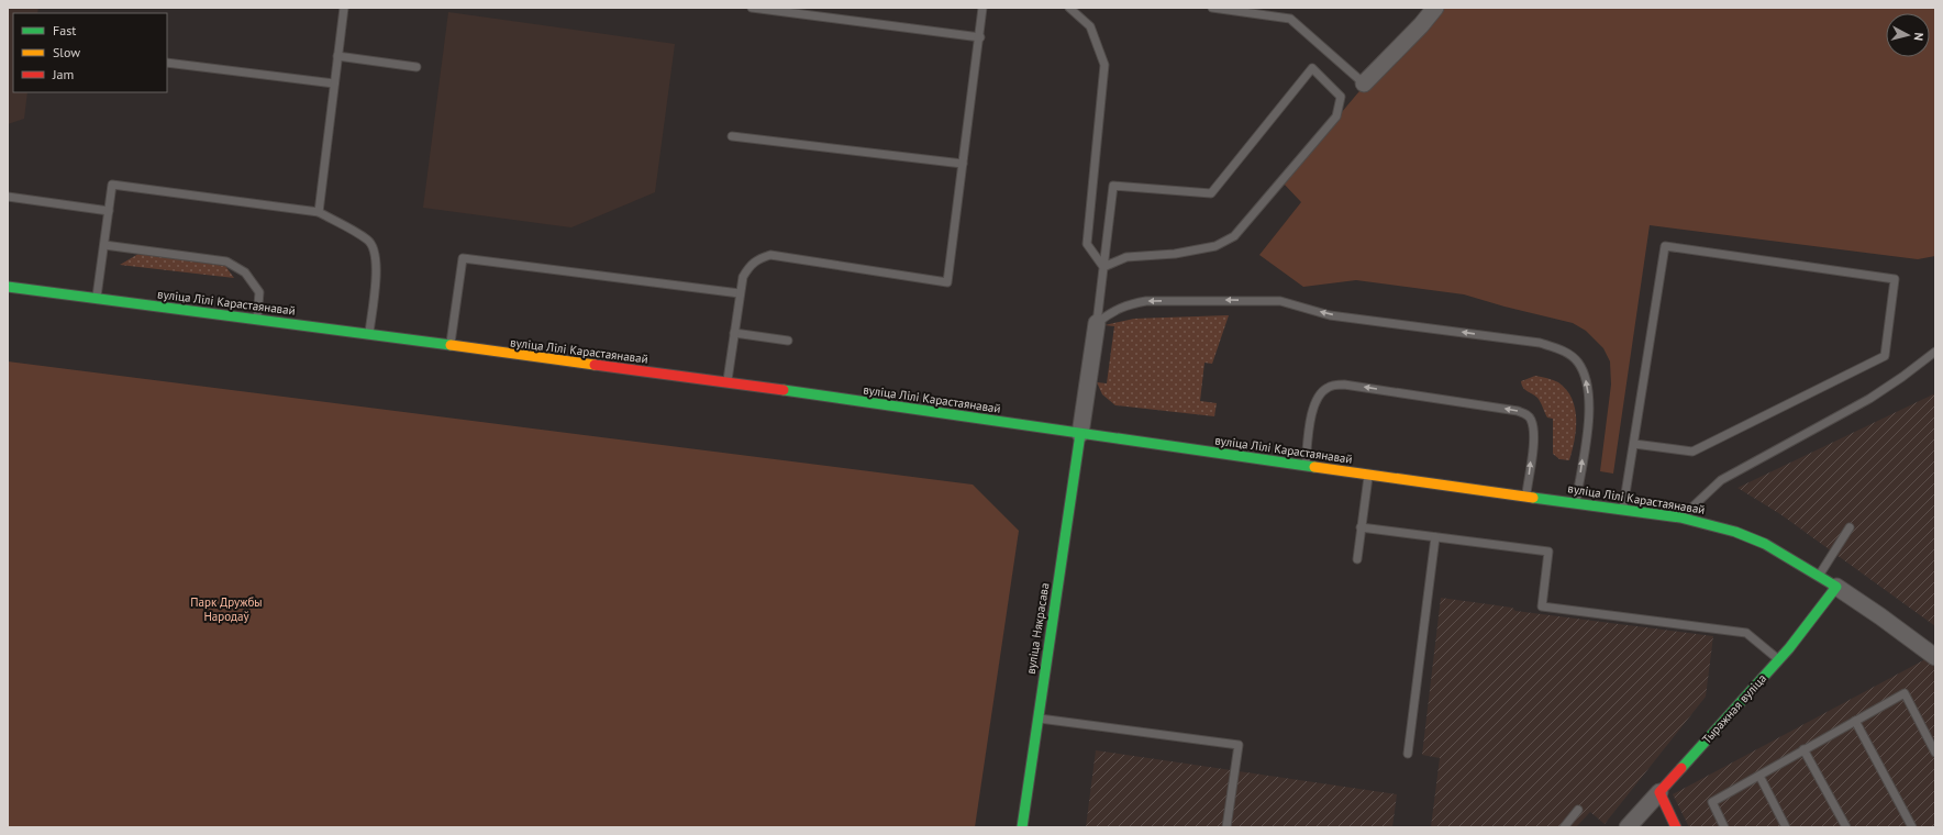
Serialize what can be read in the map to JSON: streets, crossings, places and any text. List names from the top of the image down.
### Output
{
  "streets": {
    "main road": ["вуліца Лілі Карастаянавай", "вуліца Някрасава", "Тыражная вуліца"]
  },
  "crossings": [
    ["вуліца Лілі Карастаянавай", "вуліца Някрасава"],
    ["вуліца Лілі Карастаянавай", "Тыражная вуліца"]
  ],
  "parks": ["Парк Дружбы Народаў"],
  "legend": ["Fast", "Slow", "Jam"],
  "north": "right"
}
